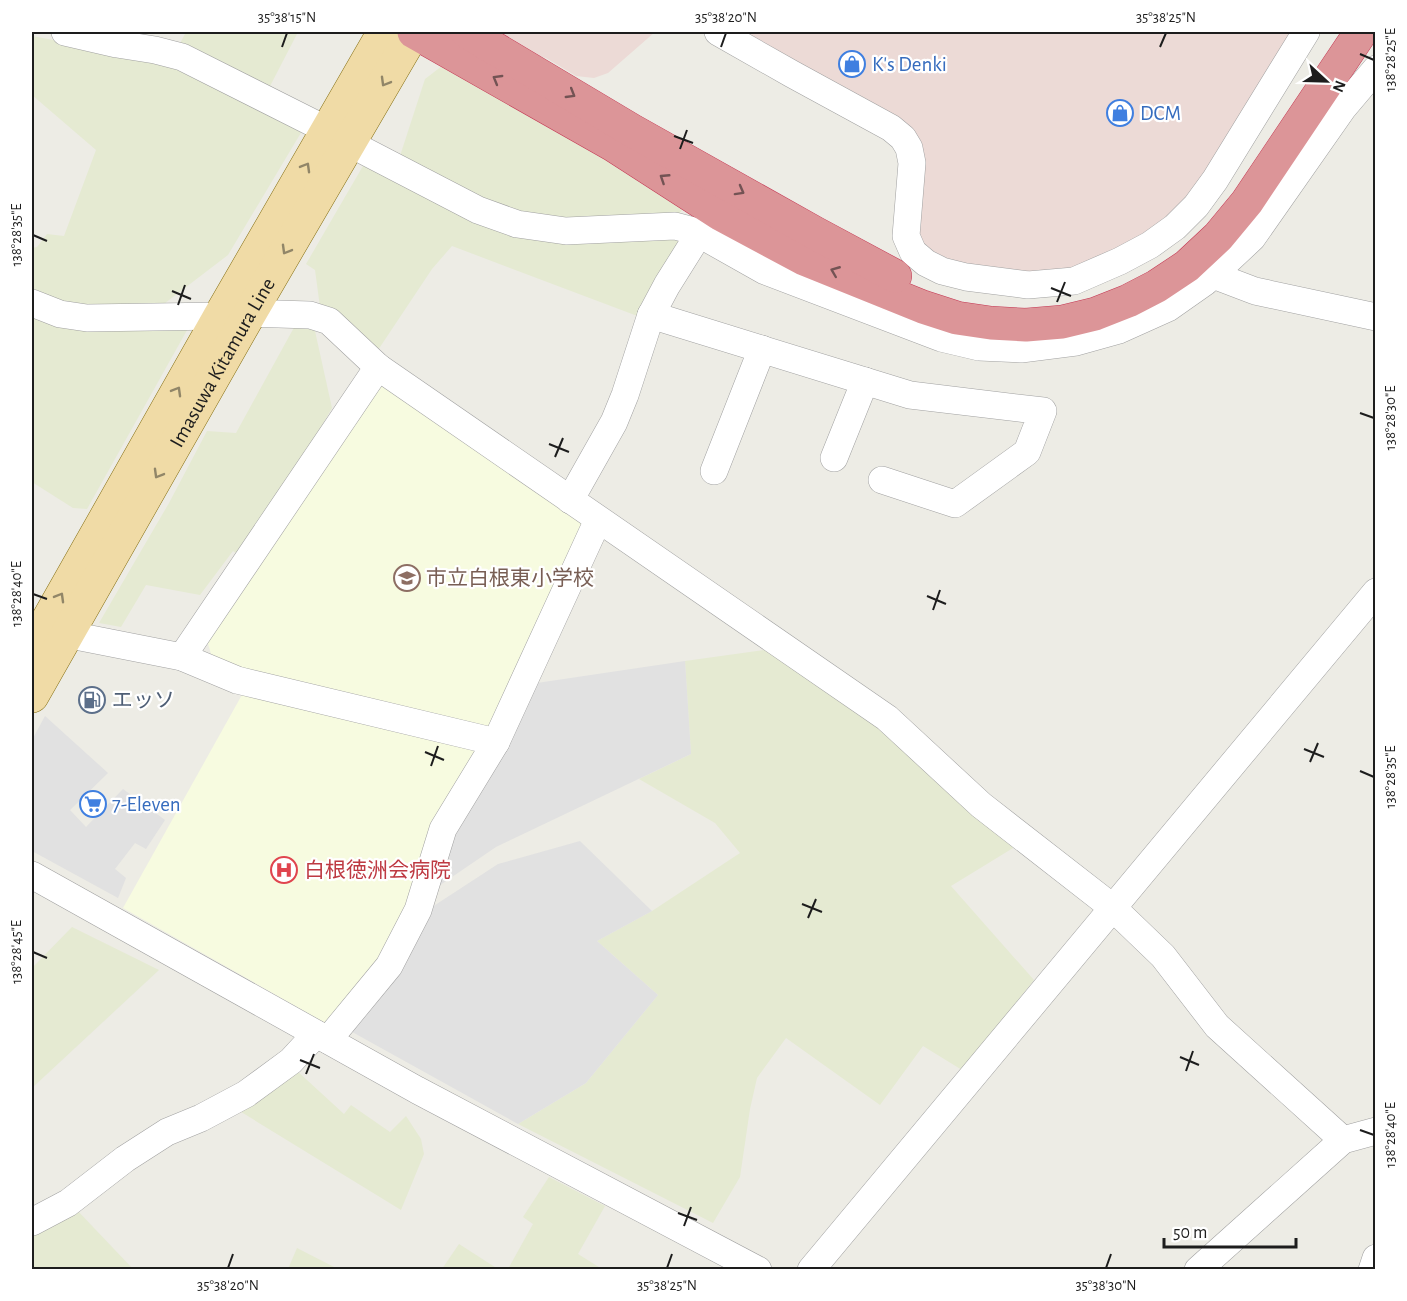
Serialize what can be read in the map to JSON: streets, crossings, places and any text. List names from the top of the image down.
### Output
{
  "streets": {
    "main road": ["Imasuwa Kitamura Line"]
  },
  "places": {
    "shop": ["K's Denki", "DCM"],
    "school or university": ["市立白根東小学校"],
    "fuel station": ["エッソ"],
    "supermarket": ["7-Eleven"],
    "hospital": ["白根徳洲会病院"]
  },
  "scale_bar": "50 m",
  "north": "right",
  "coordinates": [
    "35°38'15\"N",
    "35°38'20\"N",
    "35°38'25\"N",
    "138°28'25\"E",
    "138°28'35\"E",
    "138°28'30\"E",
    "138°28'40\"E",
    "138°28'45\"E",
    "35°38'30\"N"
  ]
}
